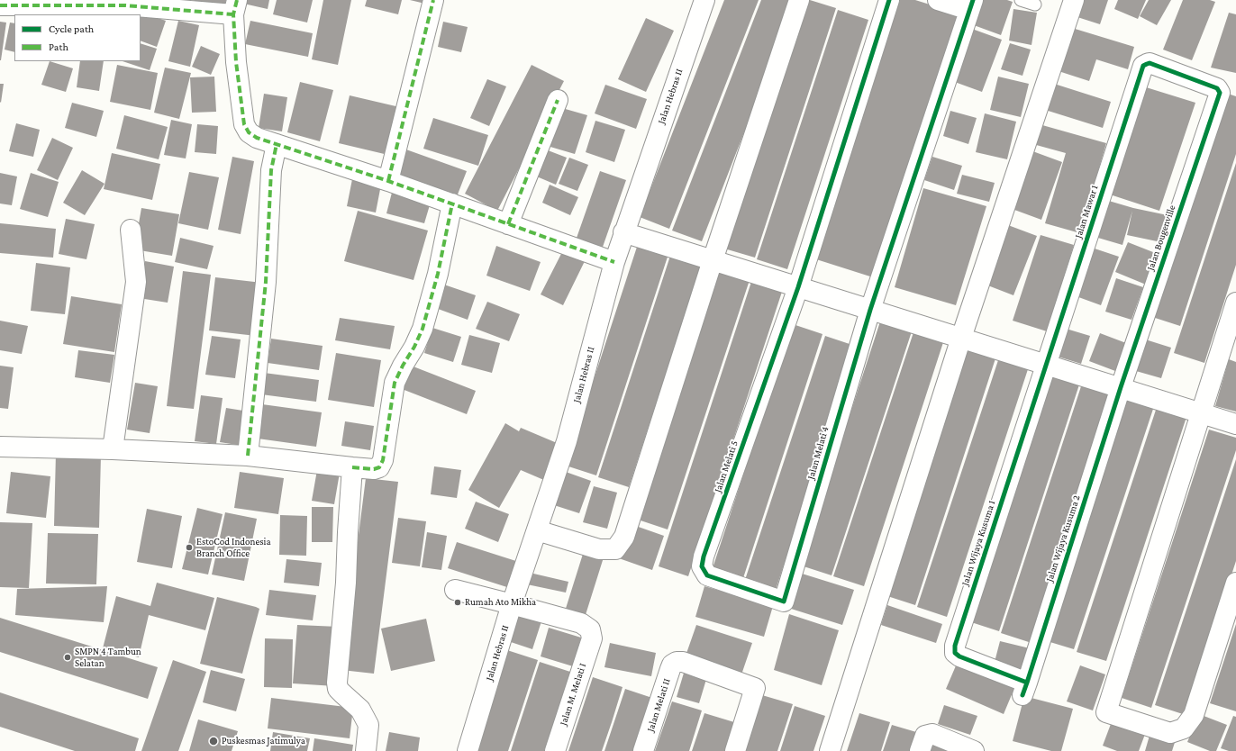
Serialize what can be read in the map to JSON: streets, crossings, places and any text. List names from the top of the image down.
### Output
{
  "streets": {
    "street": [
      "Jalan Hebras II",
      "Jalan Mawar 1",
      "Jalan Bougenville",
      "Jalan Melati 4",
      "Jalan Melati 5",
      "Jalan Wijaya Kusuma 2",
      "Jalan Wijaya Kusuma 1",
      "Jalan M. Melati I",
      "Jalan Melati II"
    ]
  },
  "crossings": [
    ["Jalan Hebras II", "Jalan M. Melati I"],
    ["Jalan Mawar 1", "Jalan Bougenville"],
    ["Jalan Mawar 1", "Jalan Wijaya Kusuma 1"],
    ["Jalan Bougenville", "Jalan Wijaya Kusuma 2"],
    ["Jalan Melati 4", "Jalan Melati 5"],
    ["Jalan Wijaya Kusuma 2", "Jalan Wijaya Kusuma 1"]
  ],
  "places": [
    "EstoCod Indonesia Branch Office",
    "Rumah Ato Mikha",
    "SMPN 4 Tambun Selatan",
    "Puskesmas Jatimulya"
  ],
  "legend": ["Cycle path", "Path"]
}
